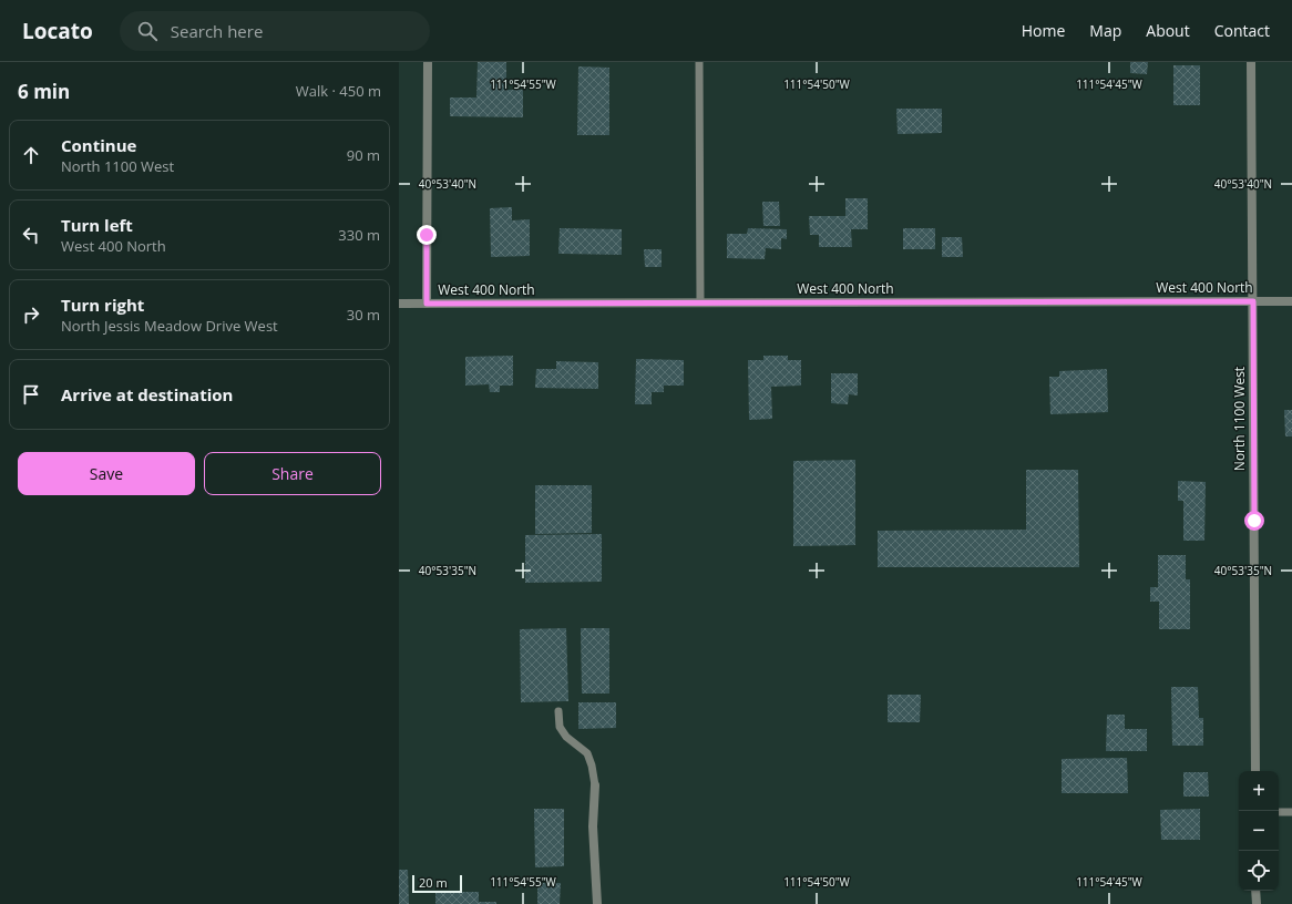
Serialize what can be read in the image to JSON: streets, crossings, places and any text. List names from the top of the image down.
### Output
{
  "streets": {
    "street": ["West 400 North", "North 1100 West"]
  },
  "crossings": [
    ["West 400 North", "North 1100 West"]
  ],
  "scale_bar": "20 m",
  "page": {
    "header": "Locato",
    "search": "Search here",
    "nav": [
      "Home",
      "Map",
      "About",
      "Contact"
    ],
    "heading": ["6 min", "Walk · 450 m"],
    "list": [
      ["Continue", "North 1100 West", "90 m"],
      ["Turn left", "West 400 North", "330 m"],
      ["Turn right", "North Jessis Meadow Drive West", "30 m"],
      "Arrive at destination"
    ],
    "buttons": ["Save", "Share"],
    "map_buttons": ["+", "−"],
    "scale": "20 m"
  },
  "coordinates": [
    "111°54'55\"W",
    "111°54'50\"W",
    "111°54'45\"W",
    "40°53'40\"N",
    "40°53'35\"N"
  ]
}
